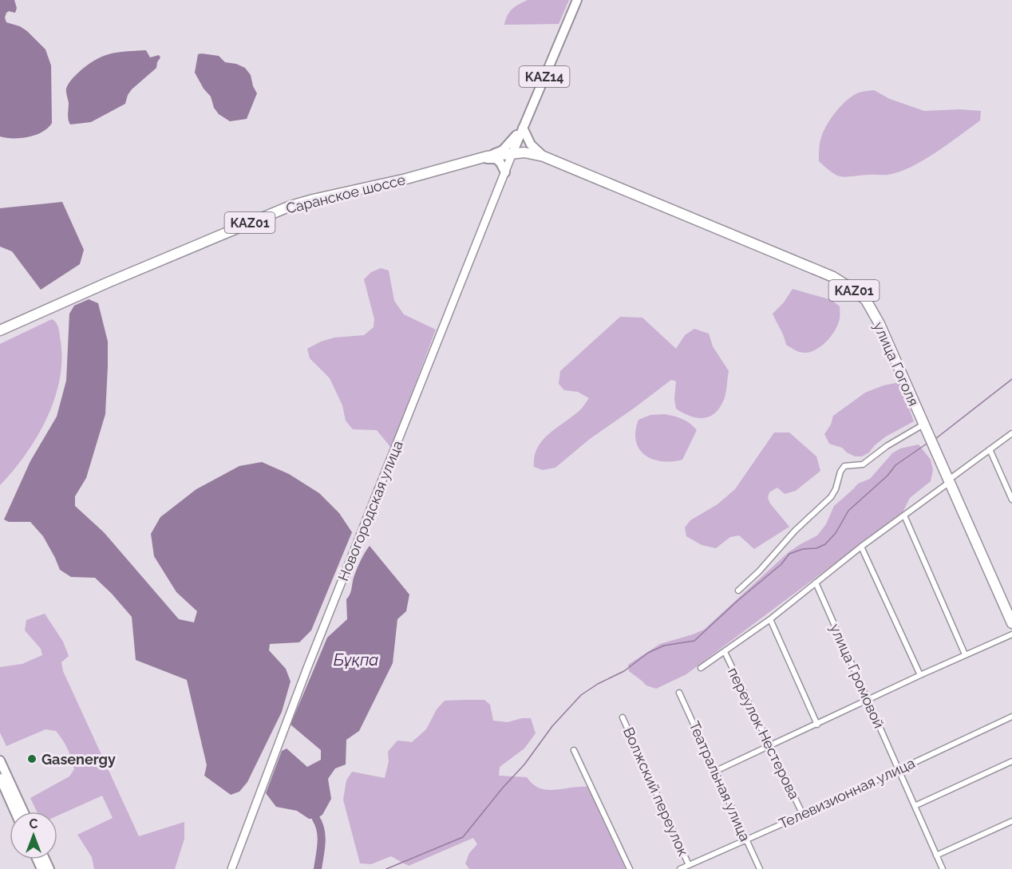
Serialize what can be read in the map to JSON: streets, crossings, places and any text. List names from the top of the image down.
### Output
{
  "streets": {
    "highway": [
      "Саранское шоссе",
      "KAZ01",
      "KАZ01",
      "улица Гоголя"
    ],
    "main road": ["KAZ14"],
    "street": [
      "Новогородская улица",
      "улица Громовой",
      "переулок Нестерова",
      "Театральная улица",
      "Волжский переулок",
      "Телевизионная улица"
    ]
  },
  "crossings": [
    ["KAZ14", "Саранское шоссе"],
    ["KAZ14", "улица Гоголя"],
    ["KAZ14", "Новогородская улица"],
    ["Саранское шоссе", "улица Гоголя"],
    ["Саранское шоссе", "Новогородская улица"],
    ["улица Гоголя", "Новогородская улица"],
    ["улица Громовой", "Телевизионная улица"],
    ["переулок Нестерова", "Телевизионная улица"],
    ["Театральная улица", "Телевизионная улица"],
    ["Волжский переулок", "Телевизионная улица"]
  ],
  "water": ["Бұқпа"],
  "places": ["Gasenergy"],
  "north": "top"
}
